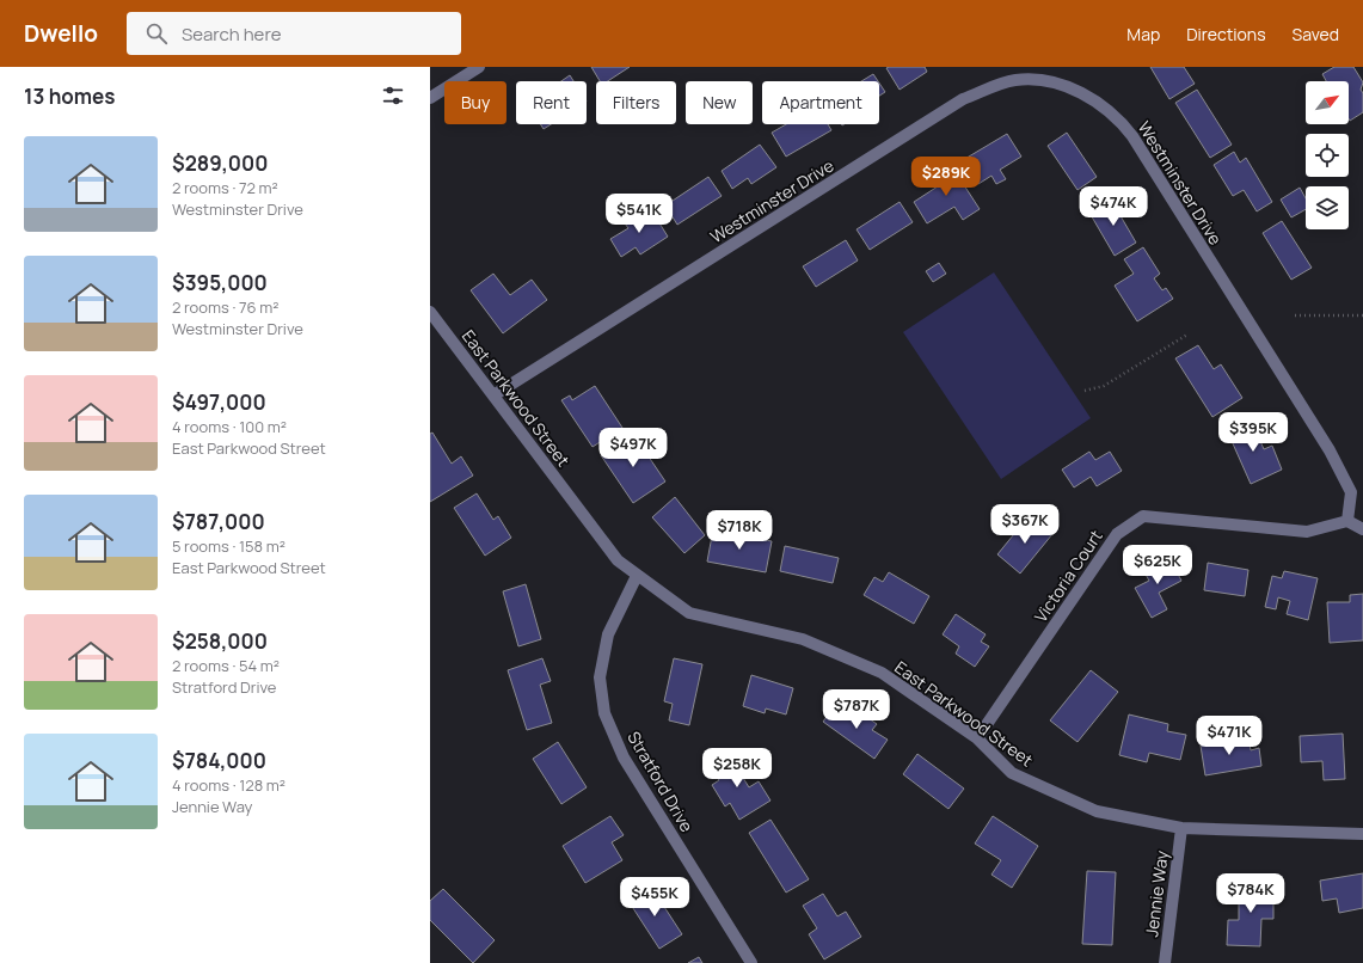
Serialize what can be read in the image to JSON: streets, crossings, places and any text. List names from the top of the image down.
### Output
{
  "streets": {
    "street": [
      "Westminster Drive",
      "East Parkwood Street",
      "Victoria Court",
      "Stratford Drive",
      "Jennie Way"
    ]
  },
  "crossings": [
    ["Westminster Drive", "East Parkwood Street"],
    ["Westminster Drive", "Victoria Court"],
    ["East Parkwood Street", "Victoria Court"],
    ["East Parkwood Street", "Stratford Drive"],
    ["East Parkwood Street", "Jennie Way"]
  ],
  "north": "top right",
  "page": {
    "header": "Dwello",
    "search": "Search here",
    "nav": ["Map", "Directions", "Saved"],
    "heading": "13 homes",
    "chip": [
      "Buy",
      "Rent",
      "Filters",
      "New",
      "Apartment"
    ],
    "list": [
      {
        "name": "$289,000",
        "note": "2 rooms · 72 m² · Westminster Drive"
      },
      {
        "name": "$395,000",
        "note": "2 rooms · 76 m² · Westminster Drive"
      },
      {
        "name": "$497,000",
        "note": "4 rooms · 100 m² · East Parkwood Street"
      },
      {
        "name": "$787,000",
        "note": "5 rooms · 158 m² · East Parkwood Street"
      },
      {
        "name": "$258,000",
        "note": "2 rooms · 54 m² · Stratford Drive"
      },
      {
        "name": "$784,000",
        "note": "4 rooms · 128 m² · Jennie Way"
      }
    ],
    "price": [
      "$289K",
      "$474K",
      "$541K",
      "$395K",
      "$497K",
      "$367K",
      "$718K",
      "$625K",
      "$787K",
      "$471K",
      "$258K",
      "$784K",
      "$455K"
    ]
  }
}
